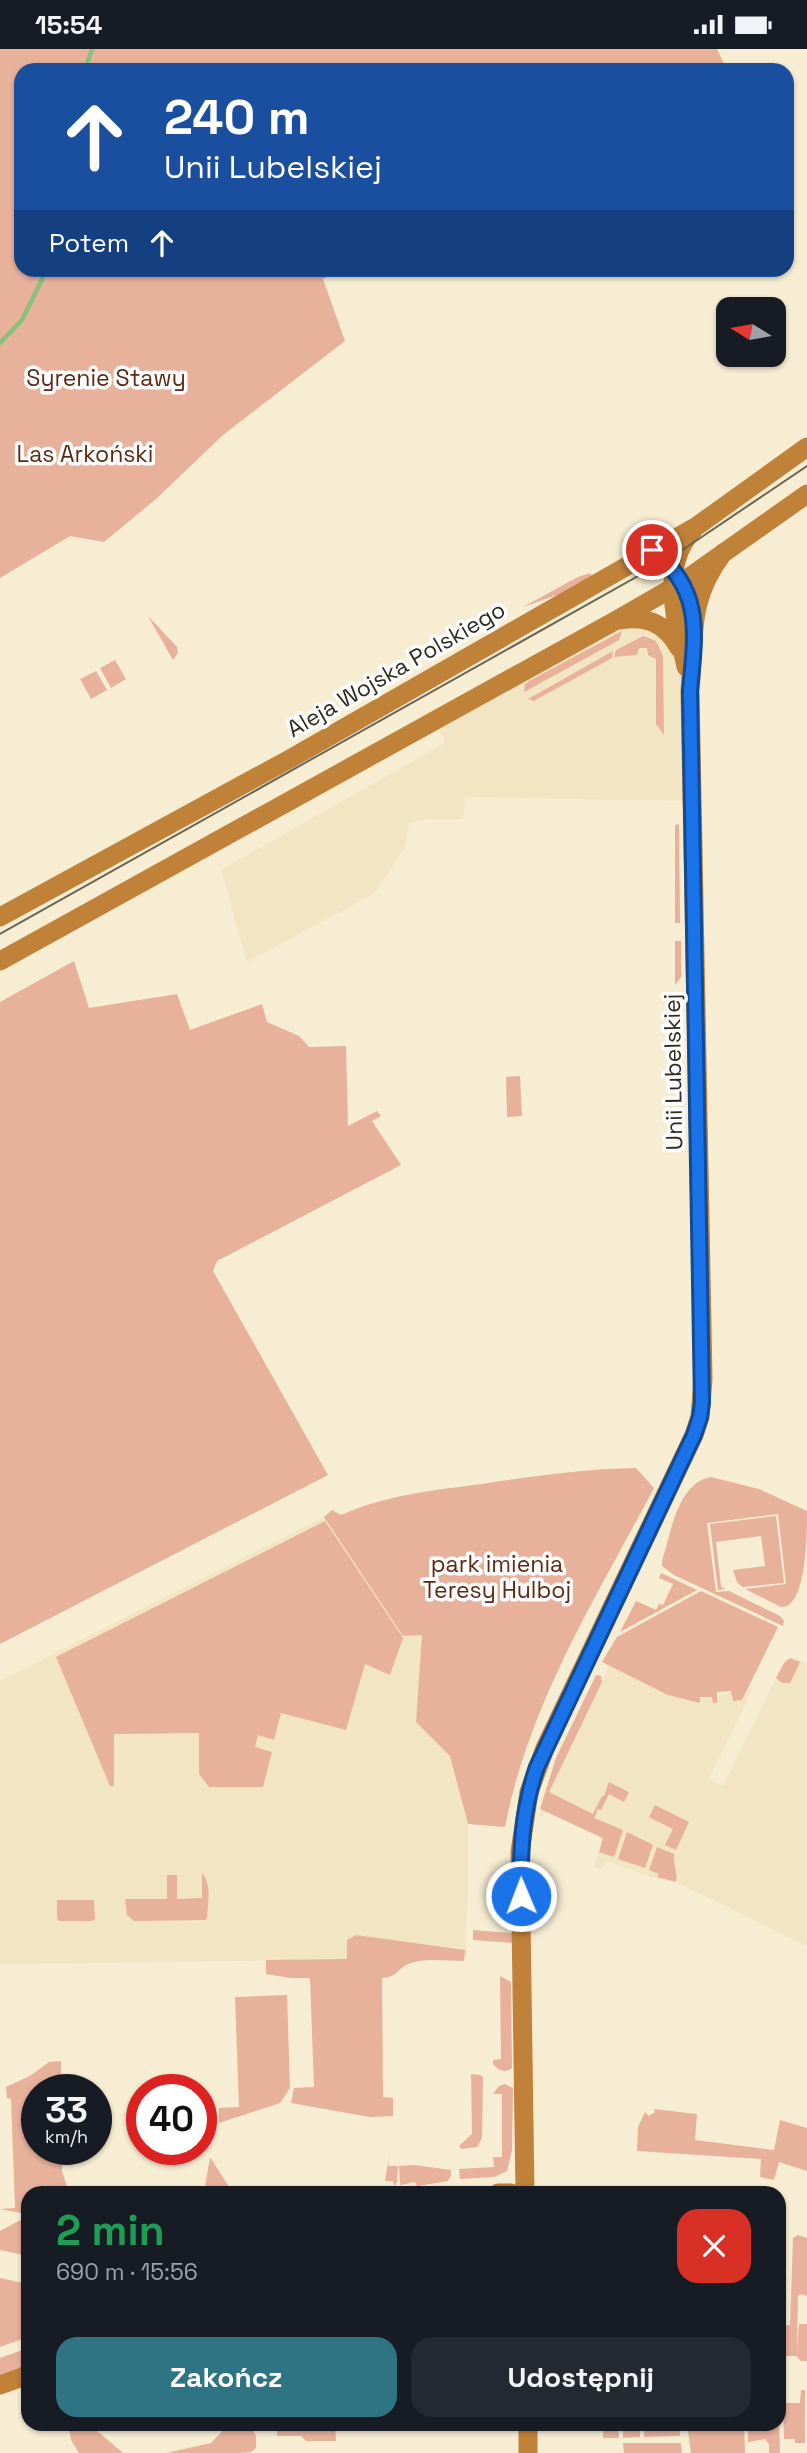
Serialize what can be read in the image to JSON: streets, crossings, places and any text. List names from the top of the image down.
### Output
{
  "streets": {
    "street": ["Aleja Wojska Polskiego", "Unii Lubelskiej"]
  },
  "parks": ["Syrenie Stawy", "Las Arkoński", "park imienia Teresy Hulboj"],
  "north": "left",
  "page": {
    "status": "15:54",
    "turn": ["240 m", "Unii Lubelskiej"],
    "then": "Potem",
    "speed": "33 km/h",
    "limit": "40",
    "heading": ["2 min", "690 m · 15:56"],
    "buttons": ["Zakończ", "Udostępnij"]
  }
}
